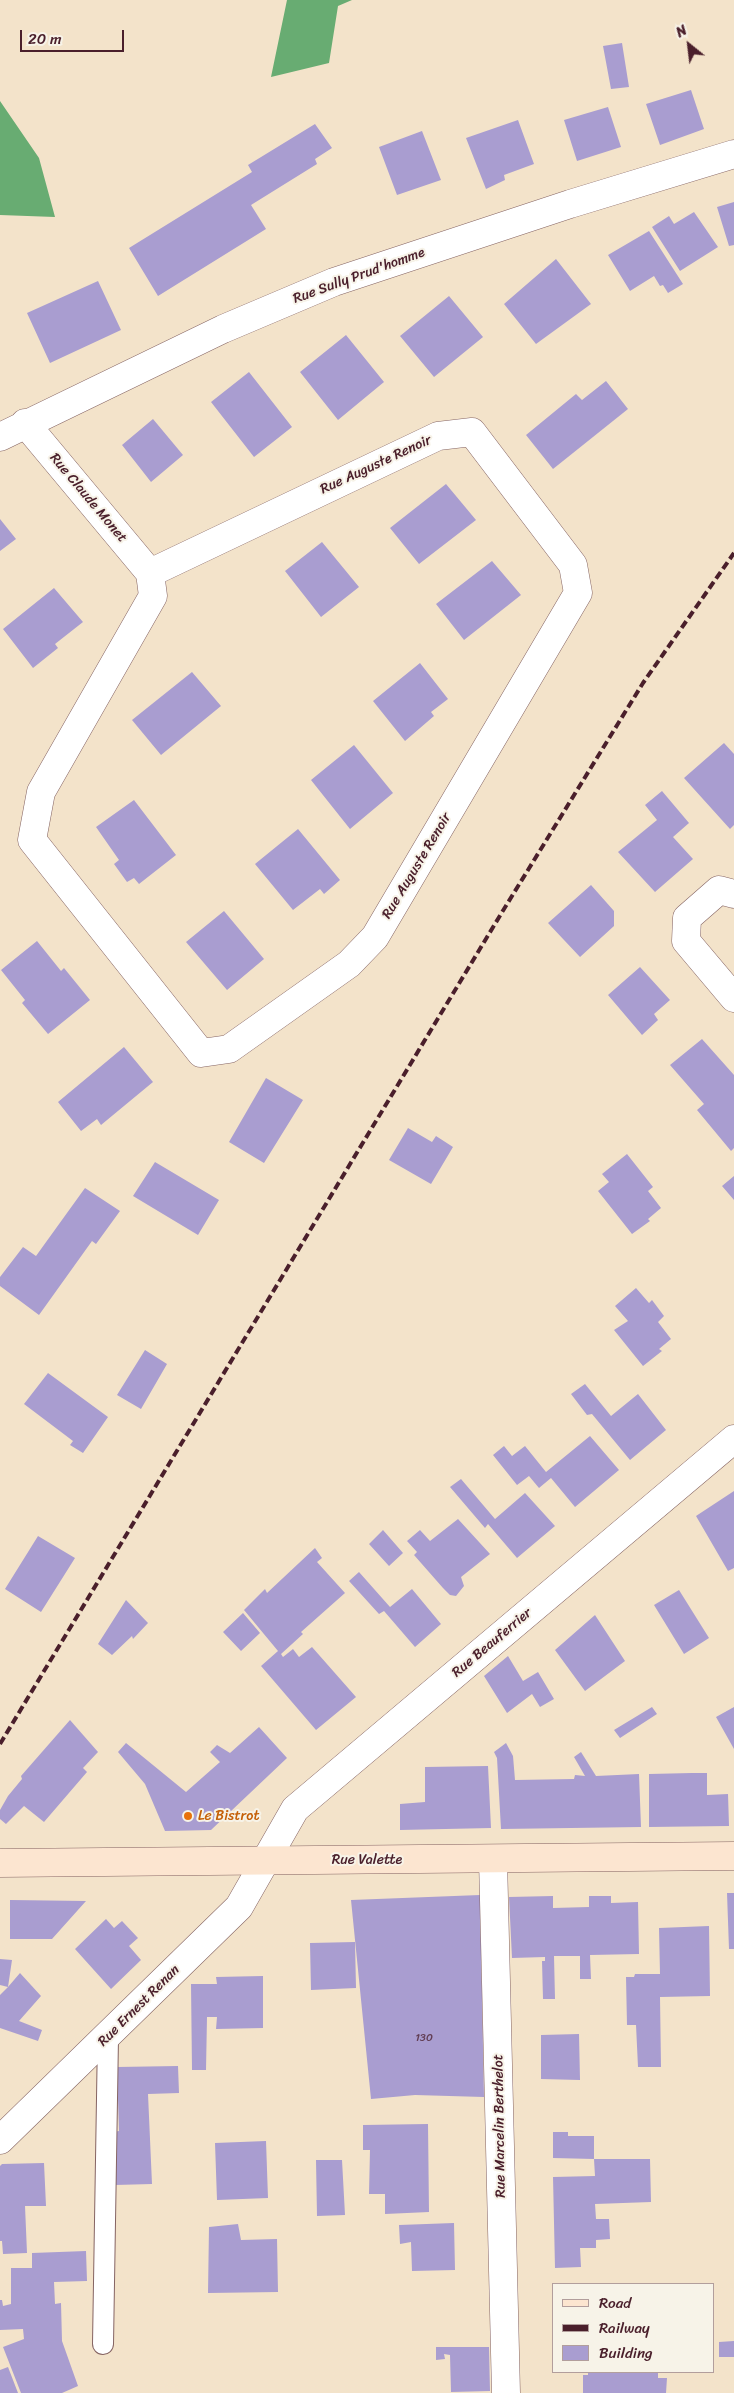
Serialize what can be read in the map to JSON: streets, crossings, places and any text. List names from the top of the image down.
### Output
{
  "streets": {
    "main road": ["Rue Valette"],
    "street": [
      "Rue Sully Prud'homme",
      "Rue Auguste Renoir",
      "Rue Claude Monet",
      "Rue Beauferrier",
      "Rue Ernest Renan",
      "Rue Marcelin Berthelot"
    ]
  },
  "crossings": [
    ["Rue Sully Prud'homme", "Rue Claude Monet"],
    ["Rue Auguste Renoir", "Rue Claude Monet"],
    ["Rue Beauferrier", "Rue Valette"],
    ["Rue Beauferrier", "Rue Ernest Renan"],
    ["Rue Valette", "Rue Ernest Renan"],
    ["Rue Valette", "Rue Marcelin Berthelot"]
  ],
  "places": ["Le Bistrot"],
  "house_numbers": ["130"],
  "legend": ["Road", "Railway", "Building"],
  "scale_bar": "20 m",
  "north": "top left"
}
